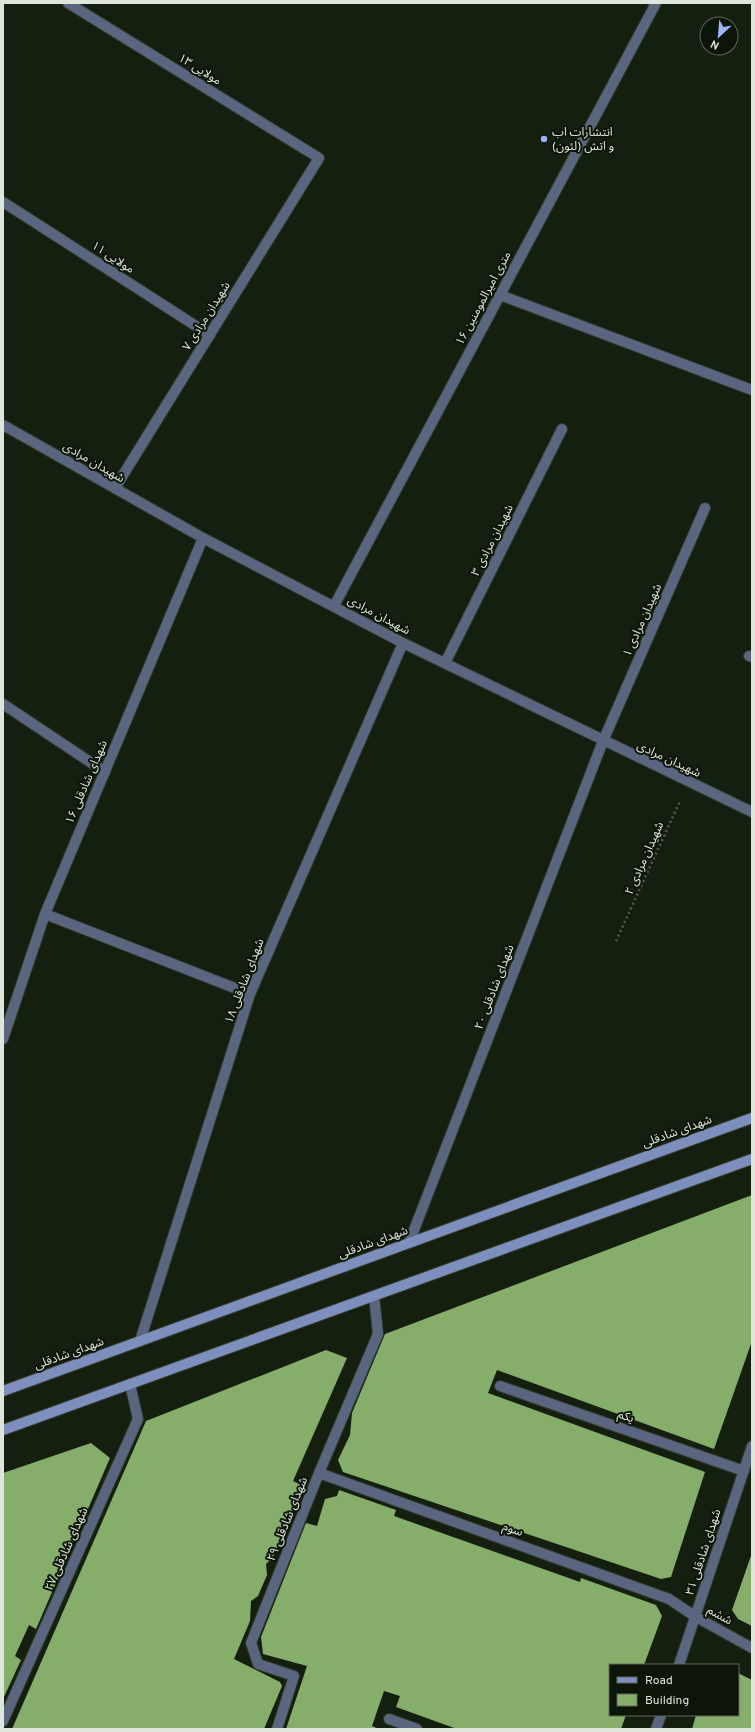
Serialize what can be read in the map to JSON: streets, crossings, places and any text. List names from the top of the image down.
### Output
{
  "streets": {
    "main road": ["شهدای شادقلی"],
    "street": [
      "مولایی ۱۳",
      "مولایی ۱۱",
      "۱۶ متری امیرالمومنین",
      "شهیدان مرادی ۷",
      "شهیدان مرادی",
      "شهیدان مرادی ۳",
      "شهیدان مرادی ۱",
      "شهدای شادقلی ۱۶",
      "شهدای شادقلی ۱۸",
      "شهدای شادقلی ۲۰",
      "یکم",
      "شهدای شادقلی ۲۹",
      "سوم",
      "شهدای شادقلی ۲۷",
      "شهدای شادقلی ۳۱",
      "ششم"
    ],
    "path": ["شهیدان مرادی ۲"]
  },
  "crossings": [
    ["مولایی ۱۳", "شهیدان مرادی ۷"],
    ["مولایی ۱۱", "شهیدان مرادی ۷"],
    ["۱۶ متری امیرالمومنین", "شهیدان مرادی"],
    ["شهیدان مرادی ۷", "شهیدان مرادی"],
    ["شهیدان مرادی", "شهیدان مرادی ۳"],
    ["شهیدان مرادی", "شهیدان مرادی ۱"],
    ["شهیدان مرادی", "شهدای شادقلی ۱۶"],
    ["شهیدان مرادی", "شهیدان مرادی ۲"],
    ["شهیدان مرادی", "شهدای شادقلی ۱۸"],
    ["شهیدان مرادی", "شهدای شادقلی ۲۰"],
    ["شهیدان مرادی ۱", "شهدای شادقلی ۲۰"],
    ["شهدای شادقلی ۱۸", "شهدای شادقلی"],
    ["شهدای شادقلی ۲۰", "شهدای شادقلی"],
    ["یکم", "شهدای شادقلی ۳۱"],
    ["شهدای شادقلی ۲۹", "سوم"],
    ["سوم", "شهدای شادقلی ۳۱"],
    ["سوم", "ششم"],
    ["شهدای شادقلی ۳۱", "ششم"]
  ],
  "places": ["انتشارات اب و اتش (لئون)"],
  "legend": ["Road", "Building"],
  "north": "bottom left"
}
